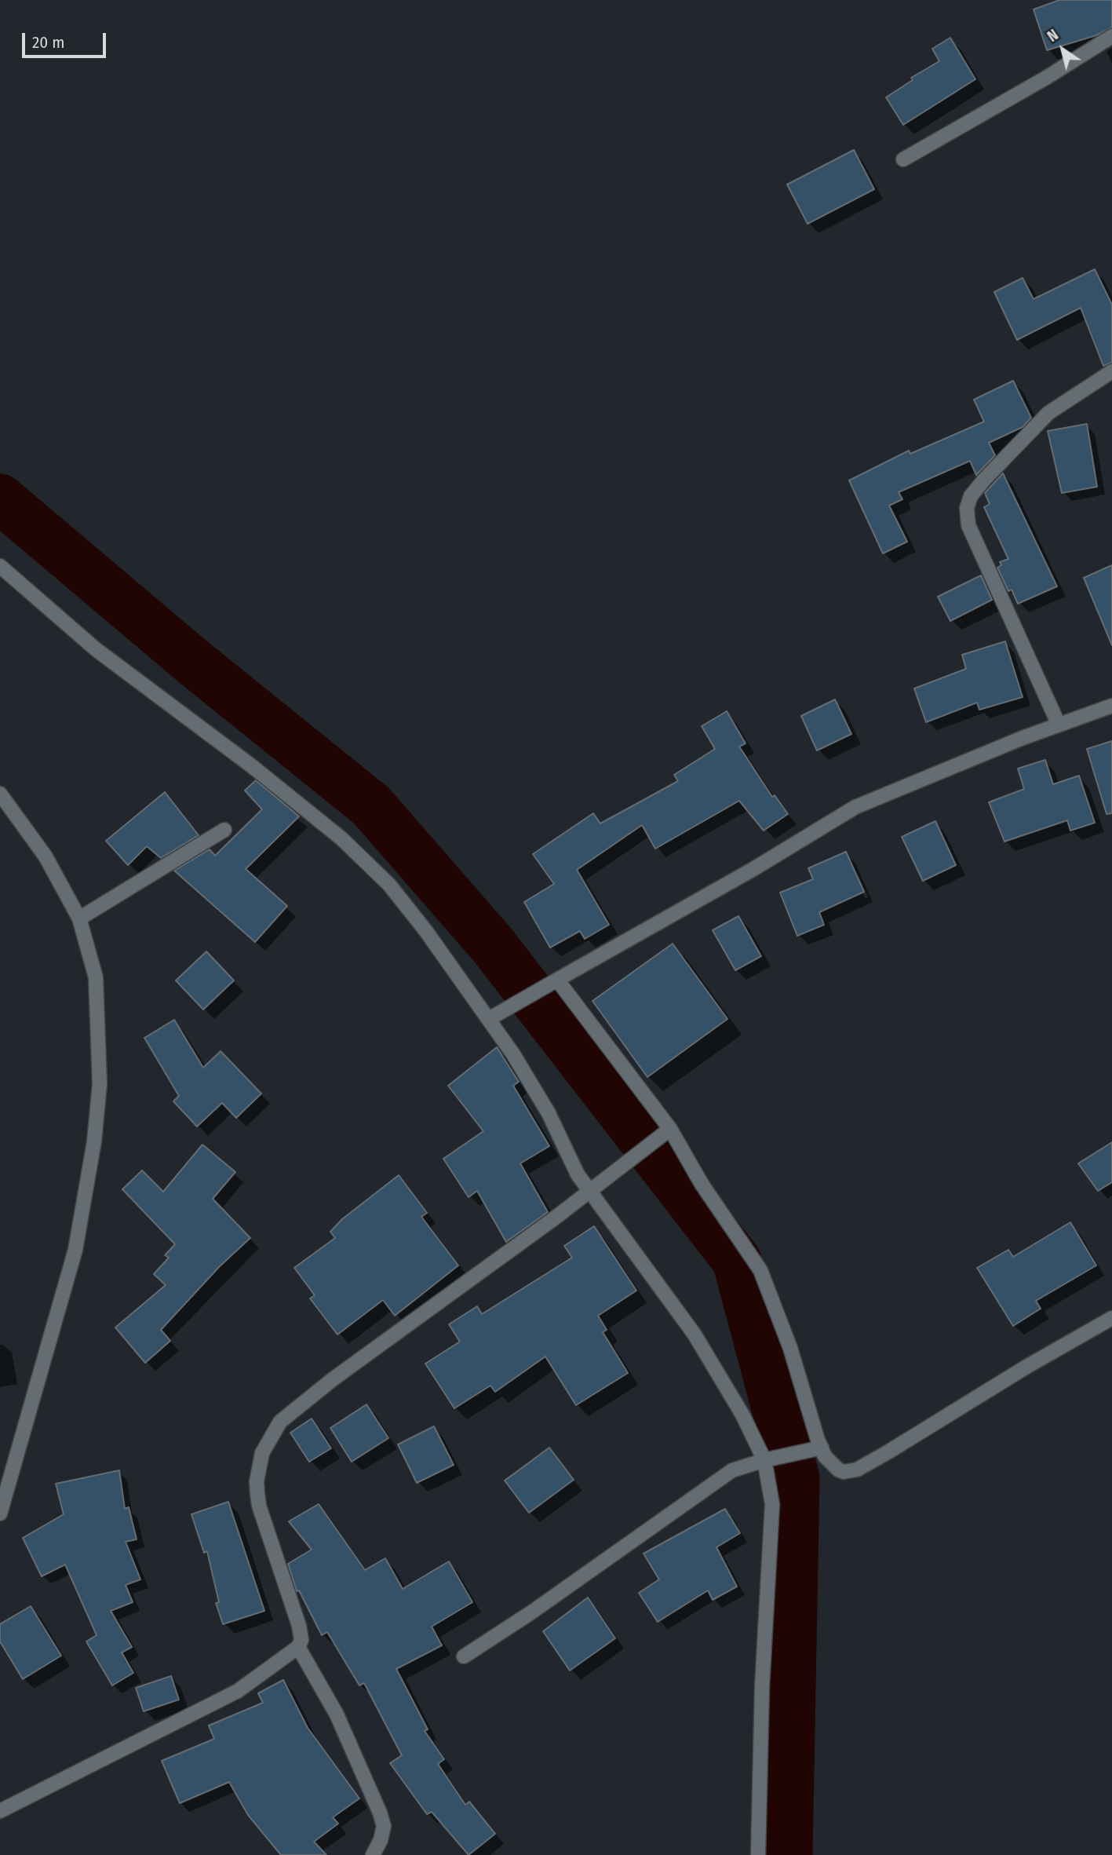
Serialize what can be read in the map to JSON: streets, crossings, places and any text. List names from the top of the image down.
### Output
{
  "scale_bar": "20 m",
  "north": "top left"
}
